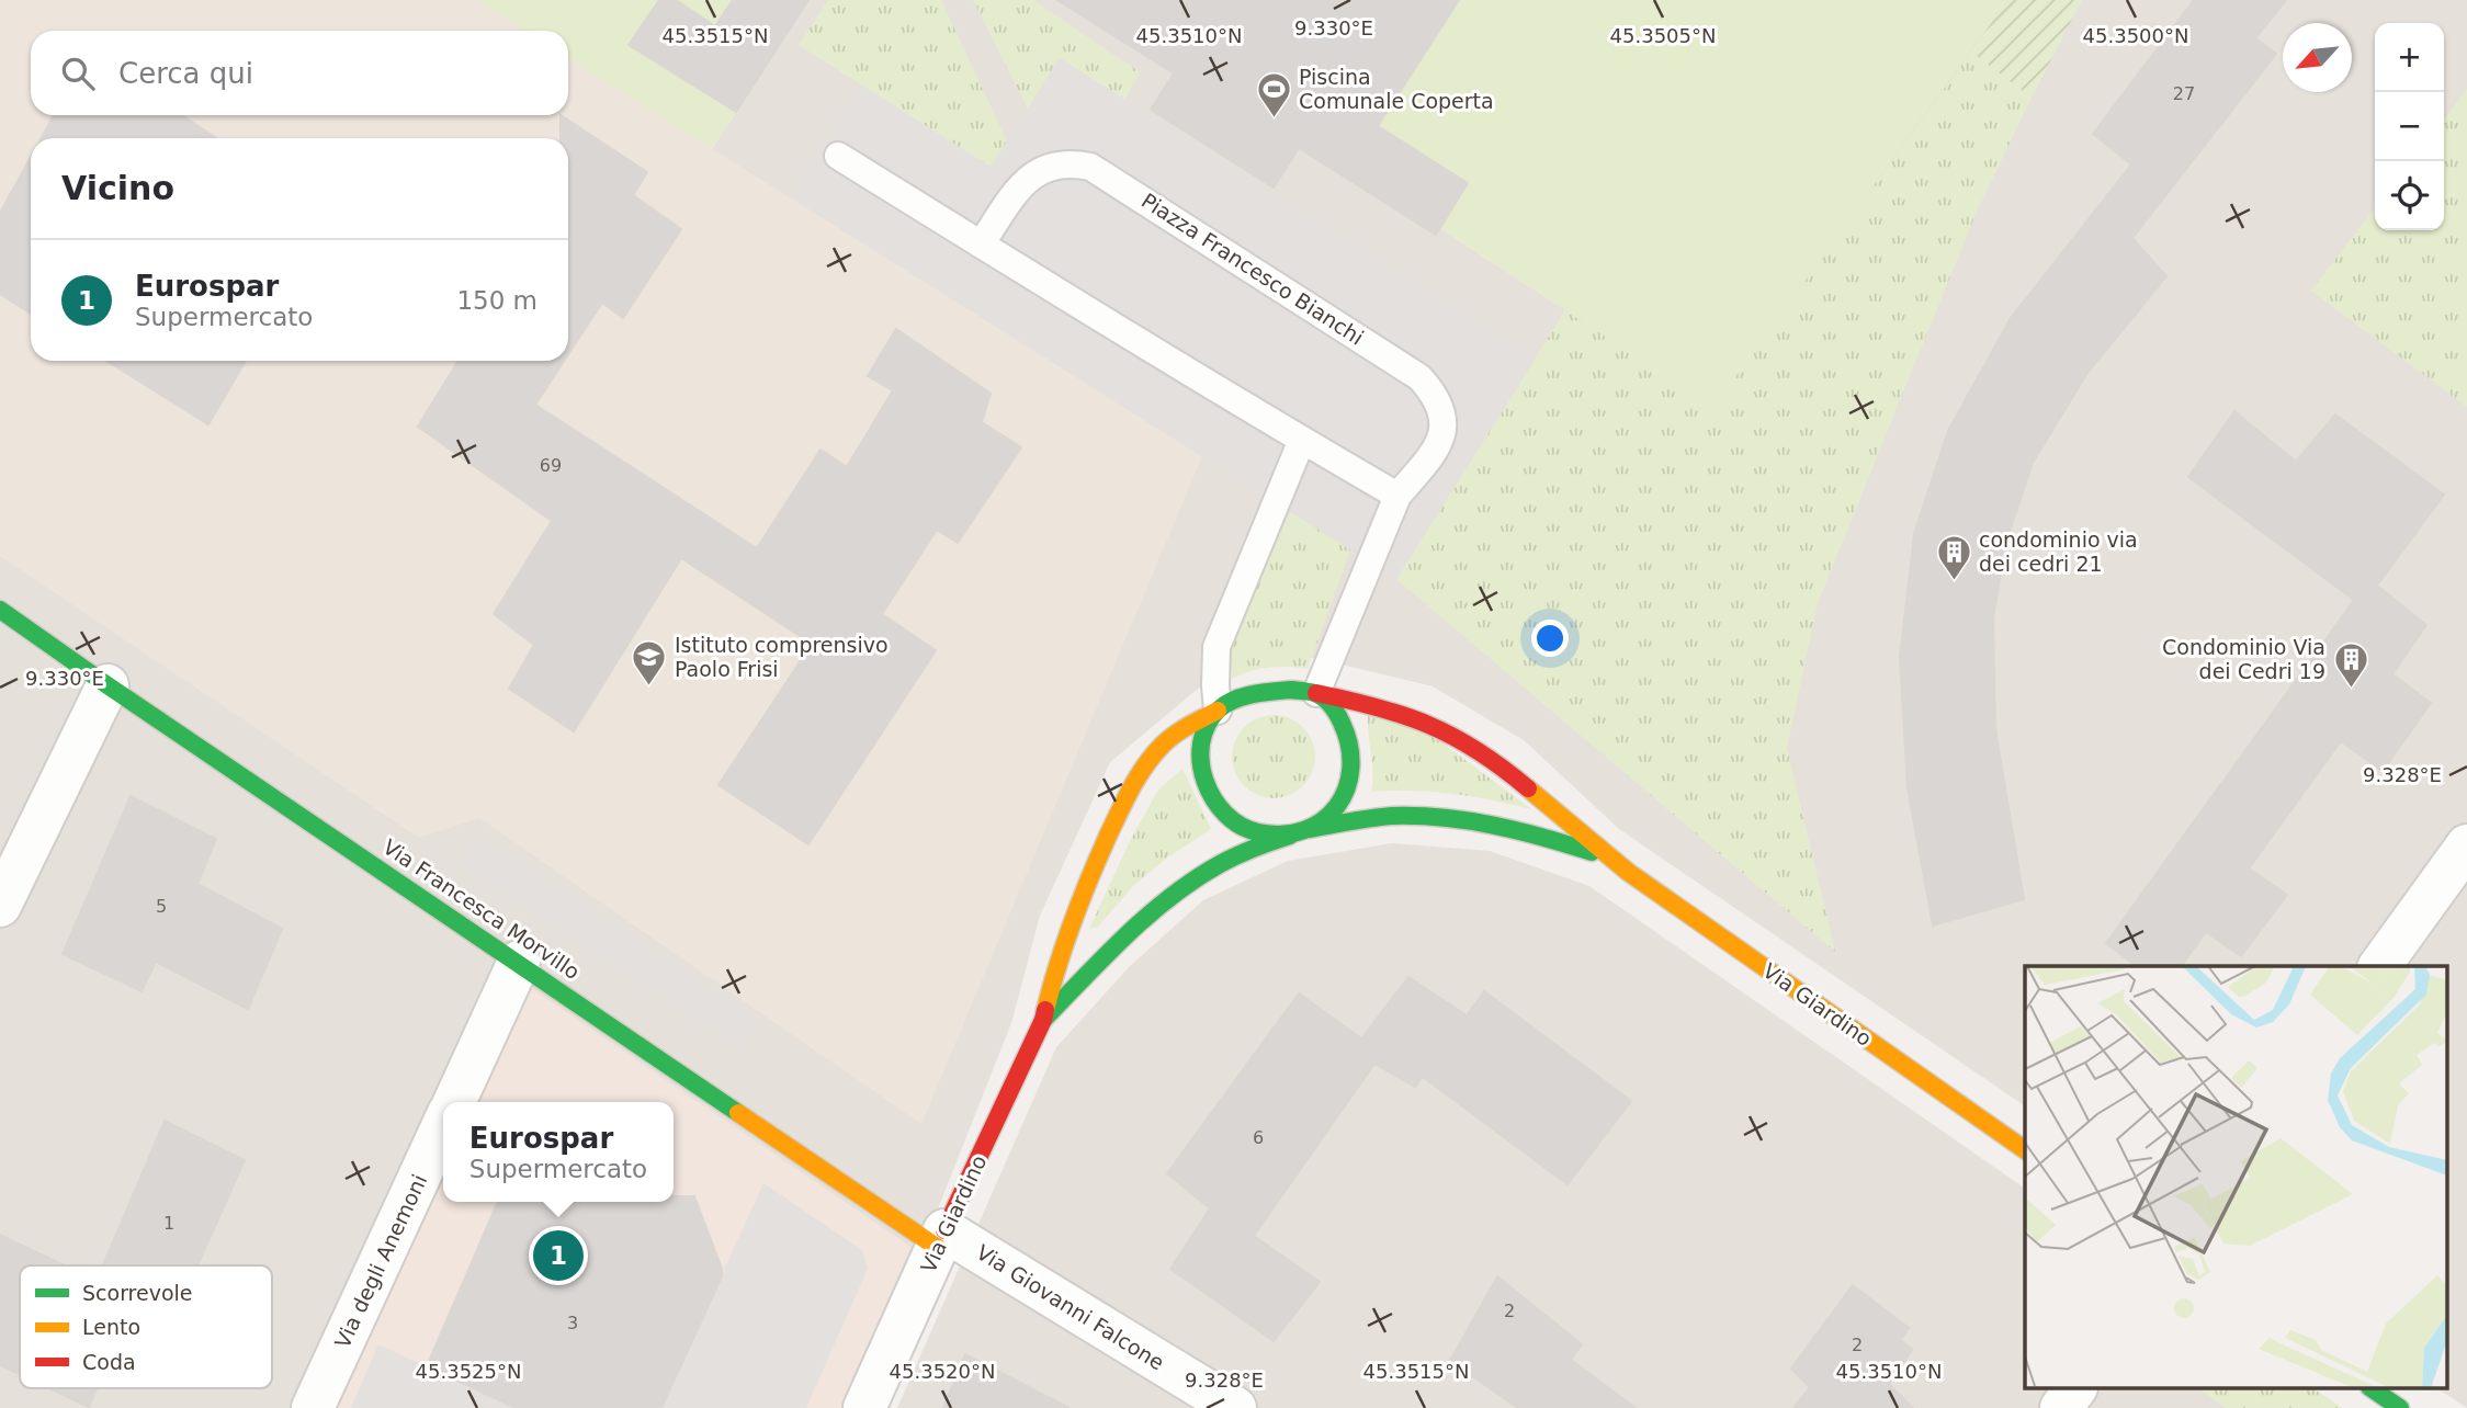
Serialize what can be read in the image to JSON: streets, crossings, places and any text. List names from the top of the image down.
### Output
{
  "streets": {
    "street": [
      "Via Francesca Morvillo",
      "Via Giardino",
      "Via degli Anemoni",
      "Via Giovanni Falcone"
    ],
    "lane": ["Piazza Francesco Bianchi"]
  },
  "crossings": [
    ["Piazza Francesco Bianchi", "Via Giardino"],
    ["Via Francesca Morvillo", "Via Giardino"],
    ["Via Francesca Morvillo", "Via Giovanni Falcone"],
    ["Via Giardino", "Via Giovanni Falcone"]
  ],
  "places": {
    "sports": ["Piscina Comunale Coperta"],
    "building": ["condominio via dei cedri 21", "Condominio Via dei Cedri 19"],
    "school or university": ["Istituto comprensivo Paolo Frisi"]
  },
  "house_numbers": [
    "27",
    "69",
    "5",
    "6",
    "1",
    "2",
    "3",
    "2"
  ],
  "legend": ["Scorrevole", "Lento", "Coda"],
  "north": "bottom left",
  "page": {
    "map_buttons": ["+", "−"],
    "search": "Cerca qui",
    "heading": "Vicino",
    "list": [
      {
        "mark": "1",
        "name": "Eurospar",
        "note": "Supermercato",
        "value": "150 m"
      }
    ],
    "popup": ["Eurospar", "Supermercato"],
    "pins": "1"
  },
  "coordinates": [
    "9.330°E",
    "45.3515°N",
    "45.3510°N",
    "45.3505°N",
    "45.3500°N",
    "9.328°E",
    "45.3525°N",
    "45.3520°N"
  ]
}
